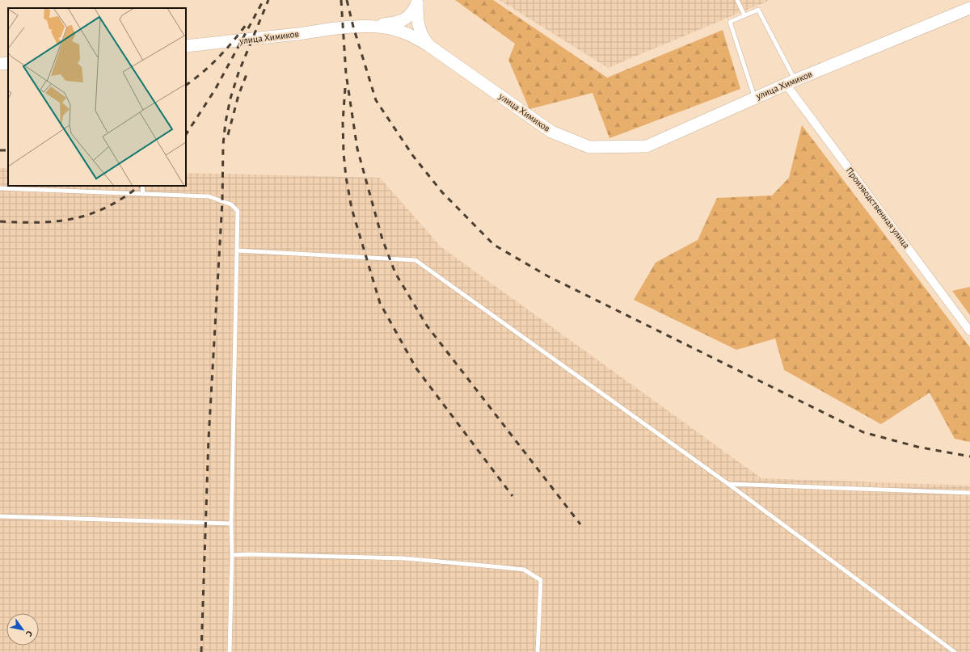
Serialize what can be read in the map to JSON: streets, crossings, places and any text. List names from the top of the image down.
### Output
{
  "streets": {
    "street": ["улица Химиков", "Производственная улица"]
  },
  "crossings": [
    ["улица Химиков", "Производственная улица"]
  ],
  "north": "bottom right"
}
